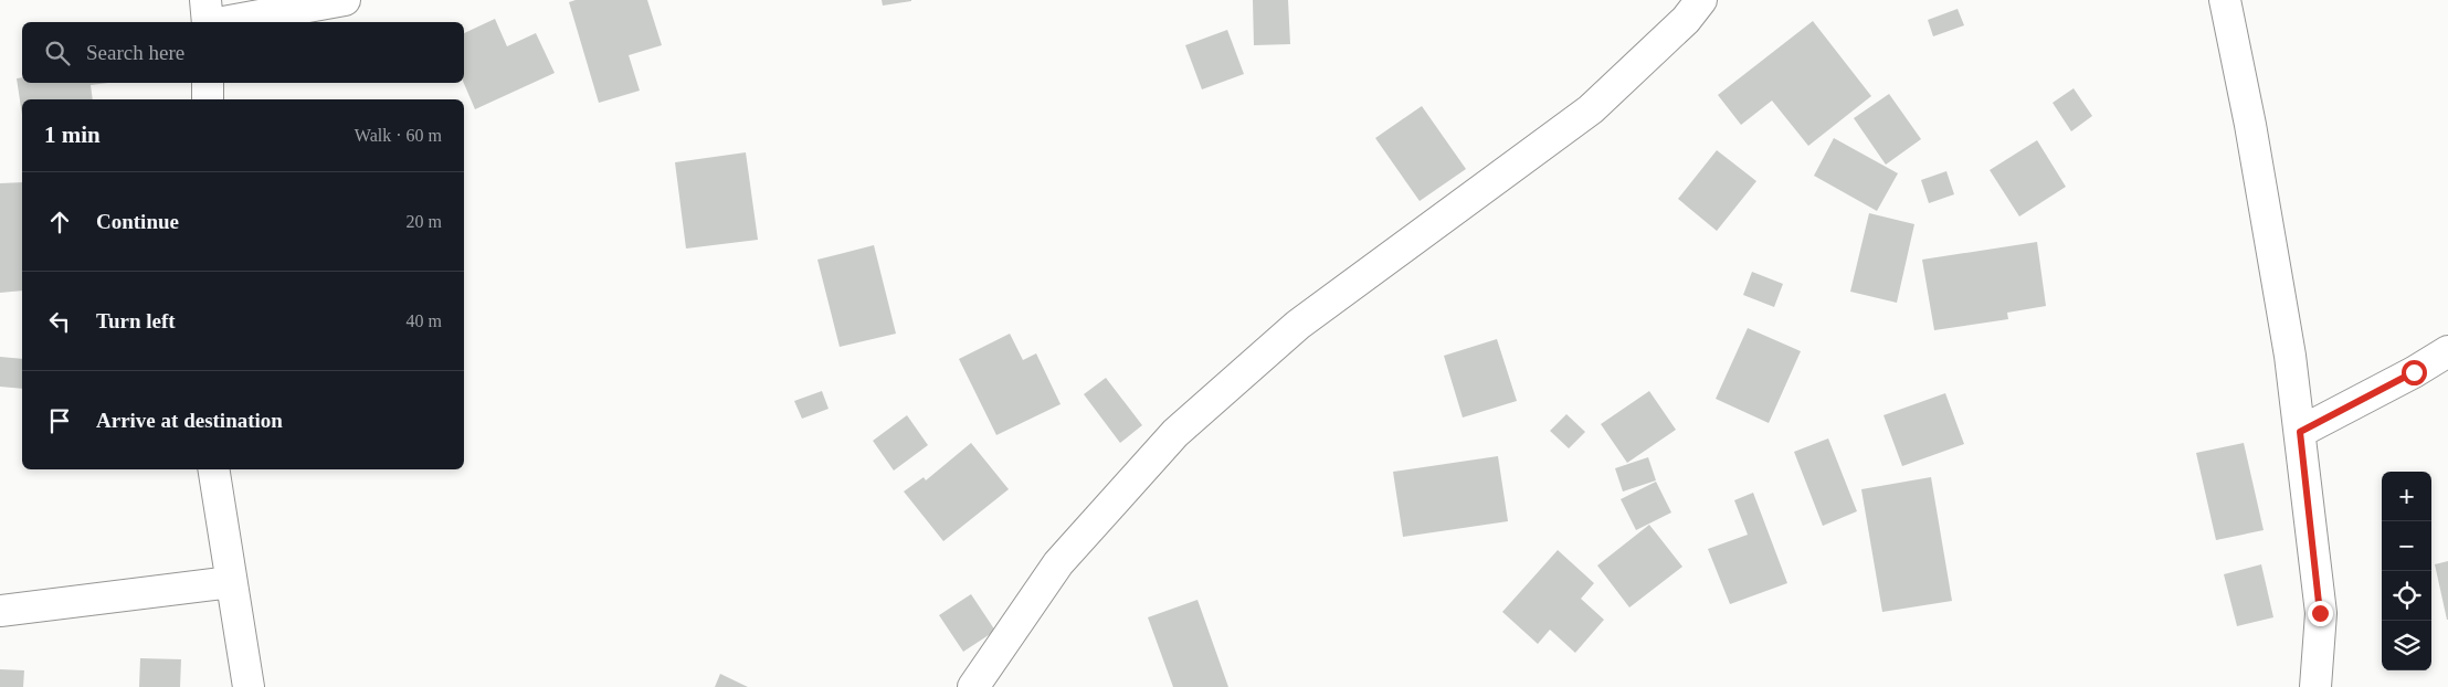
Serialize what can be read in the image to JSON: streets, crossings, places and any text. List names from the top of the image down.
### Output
{
  "page": {
    "search": "Search here",
    "heading": ["1 min", "Walk · 60 m"],
    "list": [
      ["Continue", "20 m"],
      ["Turn left", "40 m"],
      "Arrive at destination"
    ],
    "map_buttons": ["+", "−"]
  }
}
